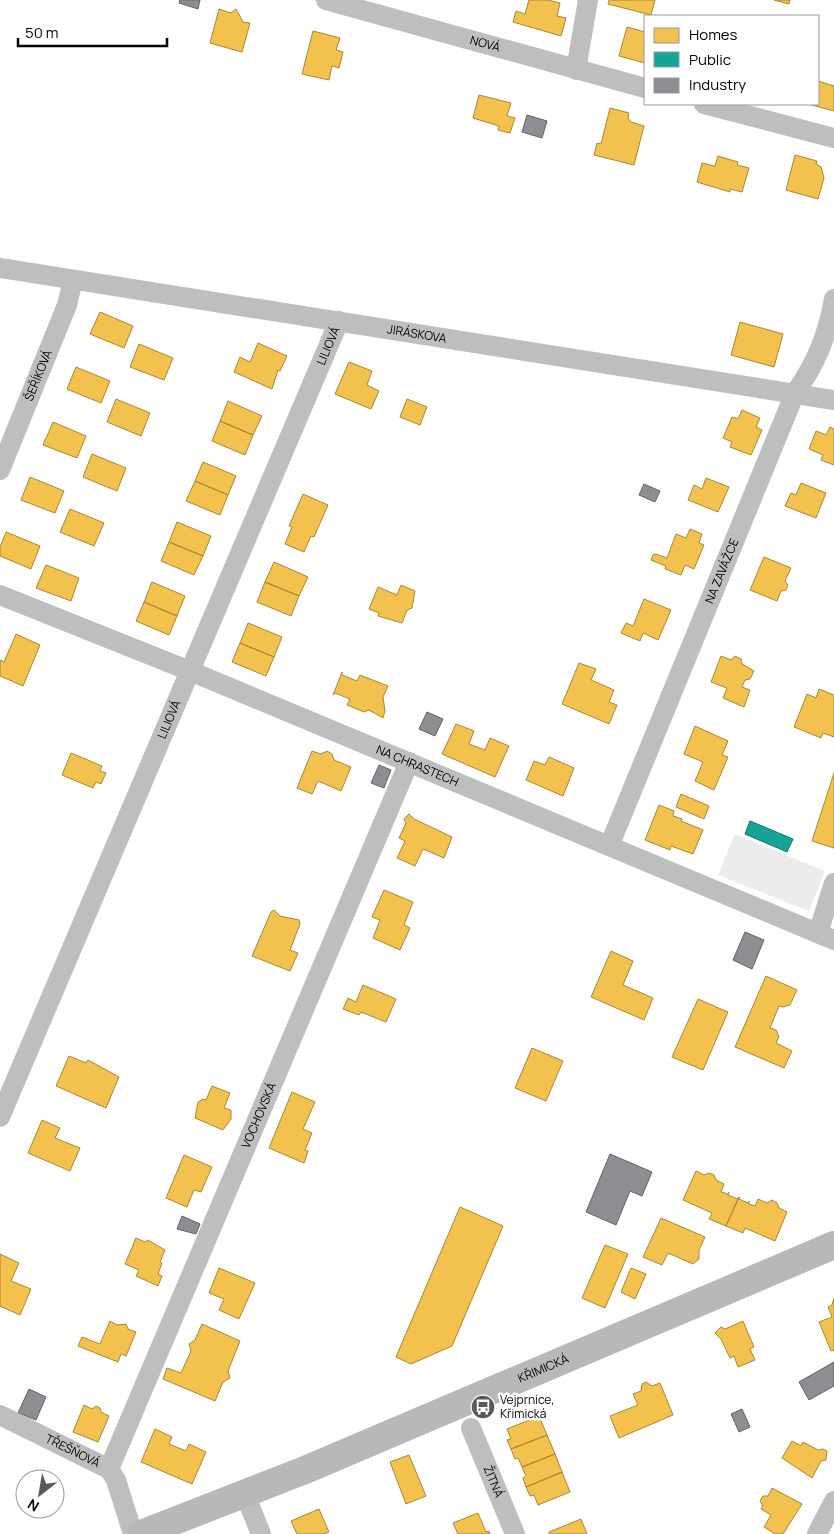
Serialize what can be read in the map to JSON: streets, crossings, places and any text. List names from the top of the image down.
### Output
{
  "streets": {
    "street": [
      "NOVÁ",
      "JIRÁSKOVA",
      "LILIOVÁ",
      "ŠEŘÍKOVÁ",
      "NA ZAVÁŽCE",
      "NA CHRASTECH",
      "VOCHOVSKÁ",
      "KŘIMICKÁ",
      "TŘEŠŇOVÁ",
      "ŽITNÁ"
    ]
  },
  "crossings": [
    ["JIRÁSKOVA", "LILIOVÁ"],
    ["JIRÁSKOVA", "ŠEŘÍKOVÁ"],
    ["JIRÁSKOVA", "NA ZAVÁŽCE"],
    ["LILIOVÁ", "NA CHRASTECH"],
    ["NA ZAVÁŽCE", "NA CHRASTECH"],
    ["NA CHRASTECH", "VOCHOVSKÁ"],
    ["VOCHOVSKÁ", "TŘEŠŇOVÁ"]
  ],
  "places": {
    "bus stop": ["Vejprnice, Křimická"]
  },
  "legend": ["Homes", "Public", "Industry"],
  "scale_bar": "50 m",
  "north": "bottom left"
}
